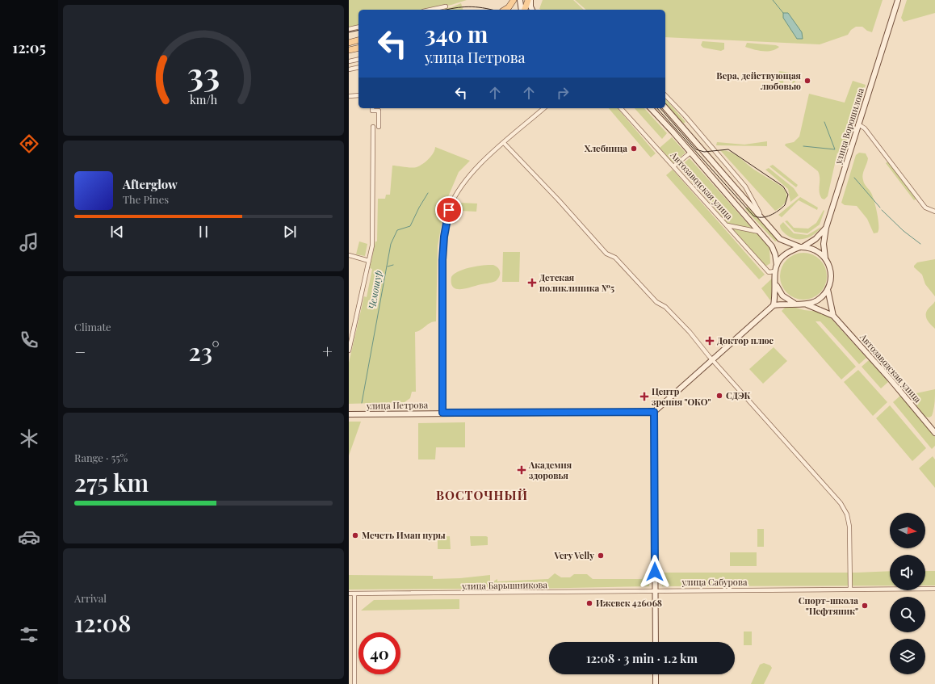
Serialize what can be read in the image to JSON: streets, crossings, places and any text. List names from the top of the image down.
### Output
{
  "streets": {
    "main road": ["улица Ворошилова", "Автозаводская улица", "улица Петрова"],
    "street": ["улица Сабурова", "улица Барышникова"]
  },
  "crossings": [
    ["улица Ворошилова", "Автозаводская улица"],
    ["улица Сабурова", "улица Барышникова"]
  ],
  "districts": ["ВОСТОЧНЫЙ"],
  "water": ["Чемошур"],
  "places": {
    "other": [
      "Вера, действующая любовью",
      "Хлебница",
      "СДЭК",
      "Мечеть Иман нуры",
      "Very Velly",
      "Ижевск 426068",
      "Спорт-школа \"Нефтяник\""
    ],
    "health": [
      "Детская поликлиника №5",
      "Доктор плюс",
      "Центр зрения \"ОКО\"",
      "Академия здоровья"
    ]
  },
  "north": "right",
  "page": {
    "tabs": "12:05",
    "turn": ["340 m", "улица Петрова"],
    "song": ["Afterglow", "The Pines"],
    "tile": [
      "Climate",
      ["Range · 55%", "275 km"],
      ["Arrival", "12:08"]
    ],
    "heat": ["−", "23°", "+"],
    "limit": "40",
    "trip": "12:08 · 3 min · 1.2 km",
    "gauge": ["33", "km/h"]
  }
}
